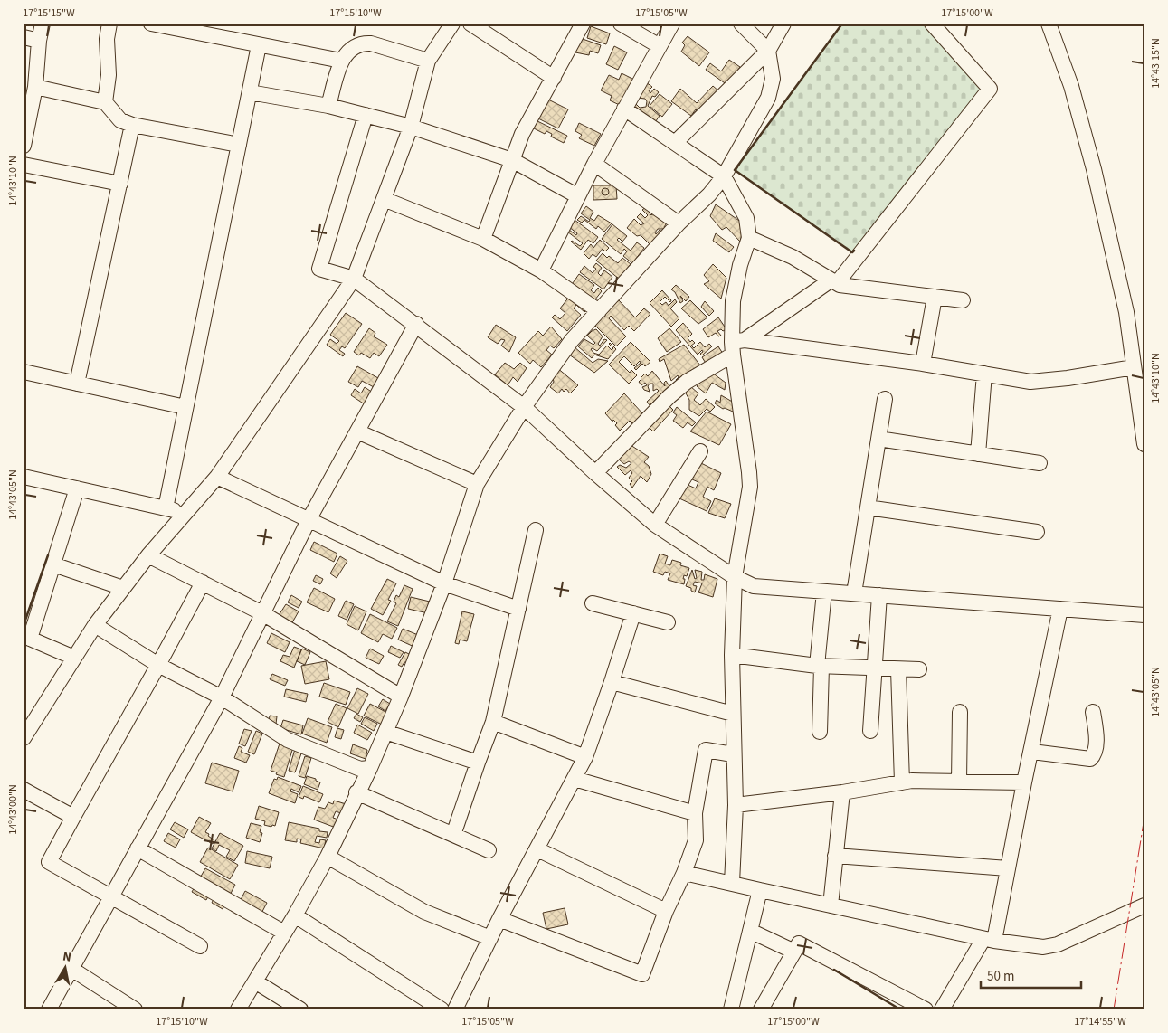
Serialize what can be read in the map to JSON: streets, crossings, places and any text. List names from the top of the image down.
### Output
{
  "scale_bar": "50 m",
  "north": "top",
  "coordinates": [
    "17°15'15\"W",
    "17°15'10\"W",
    "17°15'05\"W",
    "17°15'00\"W",
    "14°43'15\"N",
    "14°43'10\"N",
    "14°43'05\"N",
    "14°43'00\"N",
    "17°14'55\"W"
  ]
}
